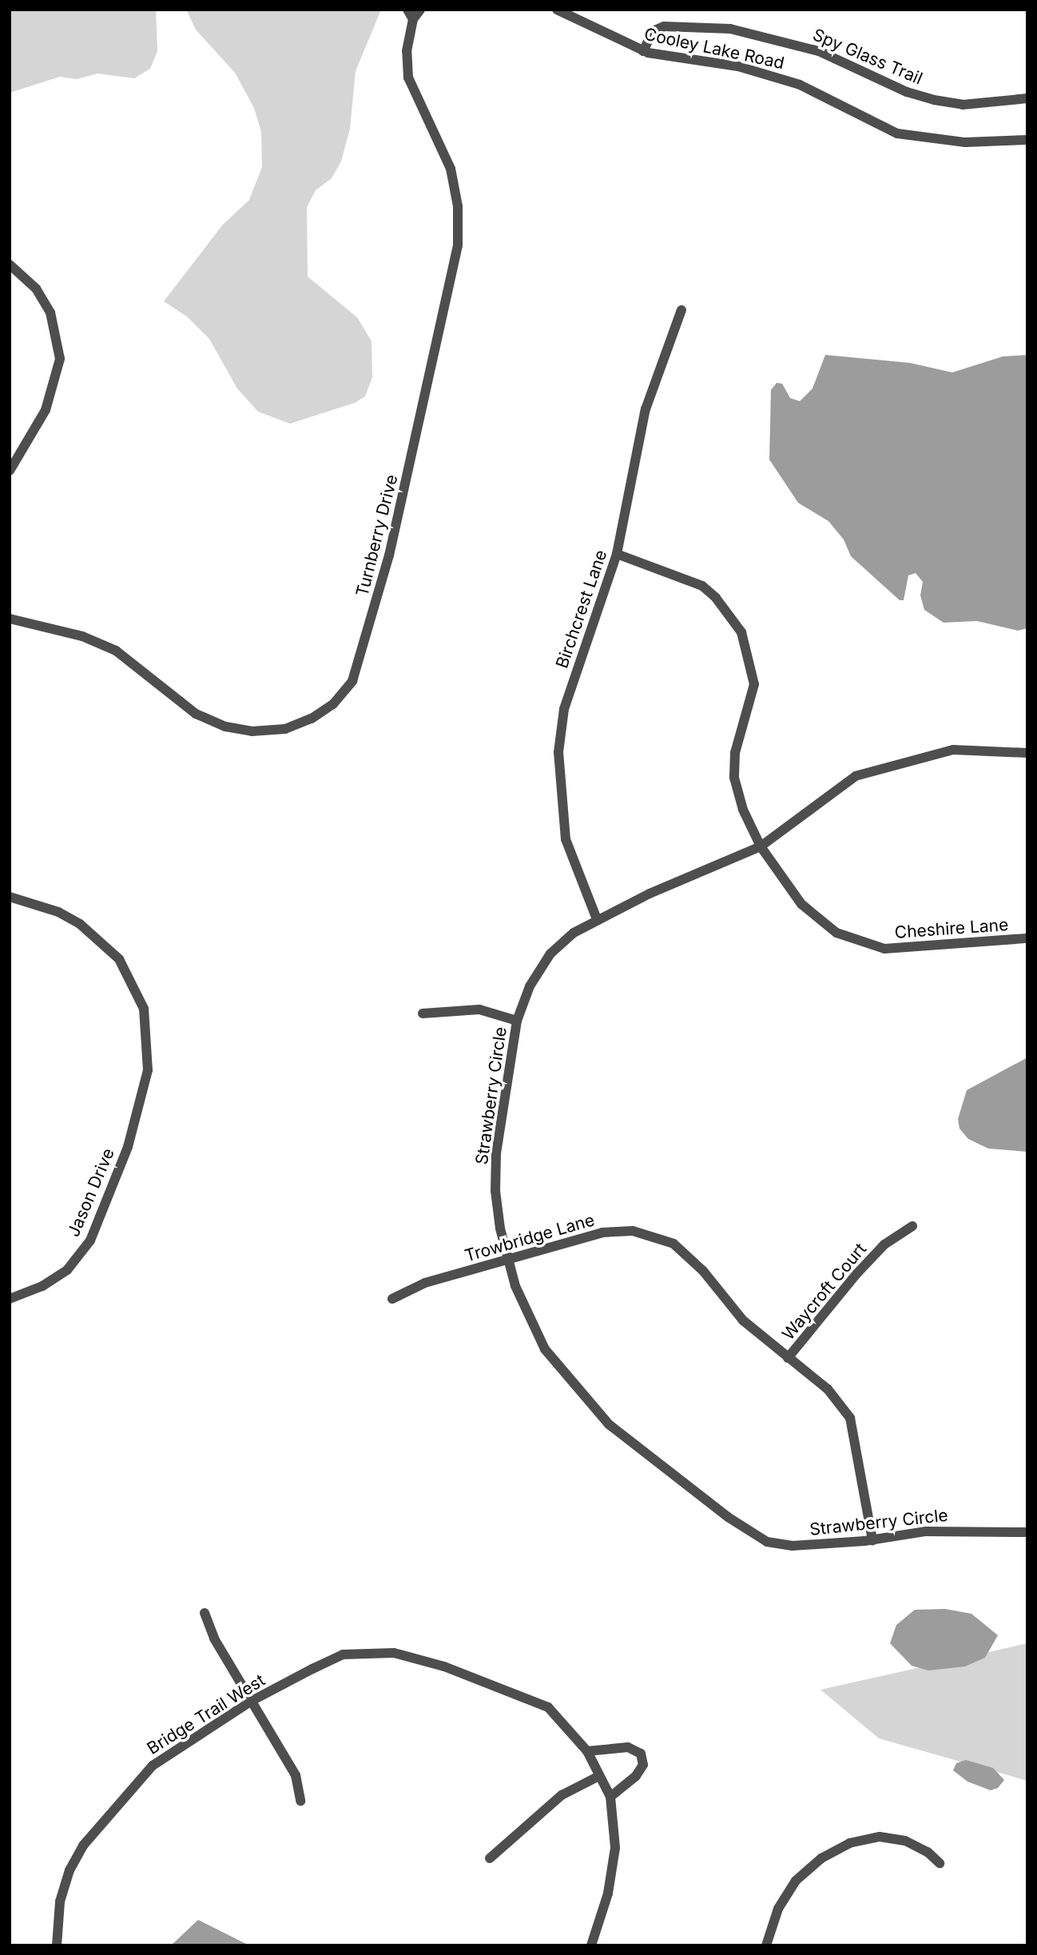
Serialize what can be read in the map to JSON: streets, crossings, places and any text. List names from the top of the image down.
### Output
{
  "streets": {
    "street": [
      "Cooley Lake Road",
      "Spy Glass Trail",
      "Turnberry Drive",
      "Birchcrest Lane",
      "Cheshire Lane",
      "Strawberry Circle",
      "Jason Drive",
      "Trowbridge Lane",
      "Waycroft Court",
      "Bridge Trail West"
    ]
  },
  "crossings": [
    ["Cooley Lake Road", "Spy Glass Trail"],
    ["Birchcrest Lane", "Cheshire Lane"],
    ["Birchcrest Lane", "Strawberry Circle"],
    ["Cheshire Lane", "Strawberry Circle"],
    ["Strawberry Circle", "Trowbridge Lane"],
    ["Trowbridge Lane", "Waycroft Court"]
  ]
}
